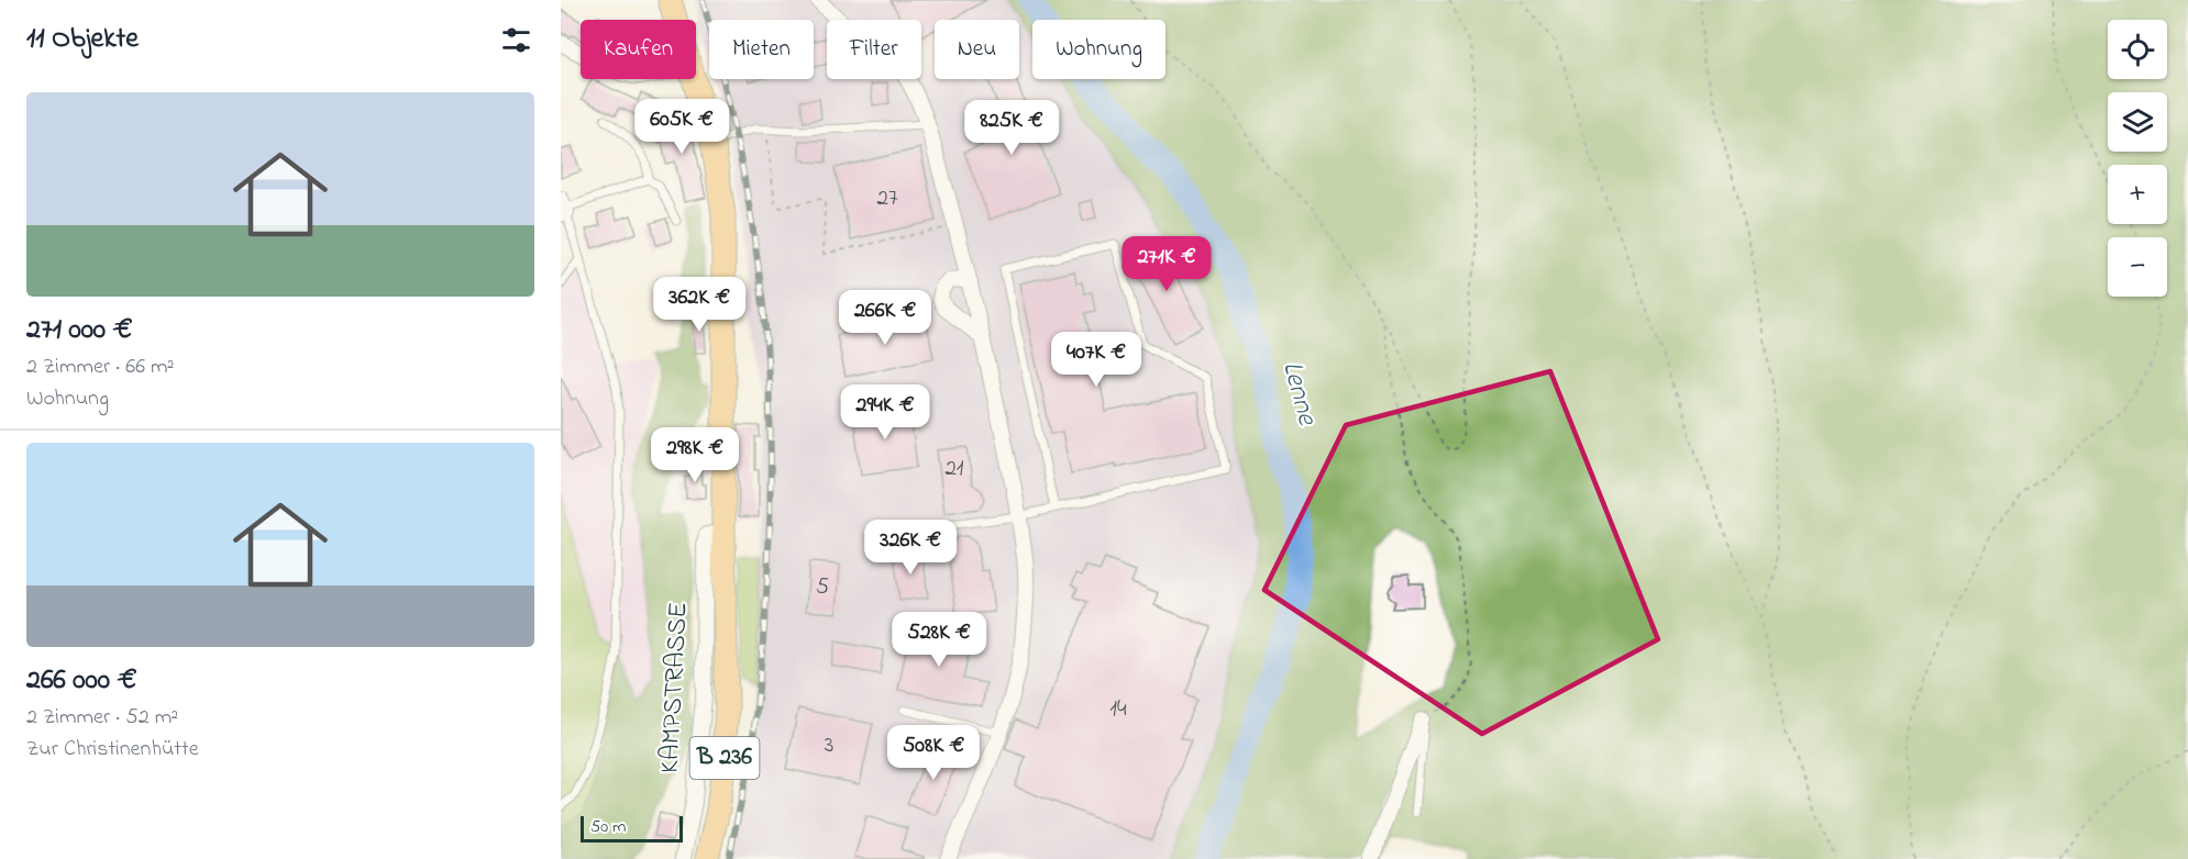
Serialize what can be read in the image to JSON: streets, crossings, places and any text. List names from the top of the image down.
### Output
{
  "streets": {
    "main road": ["B 236"],
    "street": ["KAMPSTRASSE"]
  },
  "crossings": [
    ["KAMPSTRASSE", "B 236"]
  ],
  "water": ["Lenne"],
  "house_numbers": [
    "27",
    "21",
    "5",
    "14",
    "3"
  ],
  "scale_bar": "50 m",
  "page": {
    "heading": "11 Objekte",
    "map_buttons": ["+", "−"],
    "chip": [
      "Kaufen",
      "Mieten",
      "Filter",
      "Neu",
      "Wohnung"
    ],
    "list": [
      {
        "name": "271 000 €",
        "note": "2 Zimmer · 66 m² · Wohnung"
      },
      {
        "name": "266 000 €",
        "note": "2 Zimmer · 52 m² · Zur Christinenhütte"
      }
    ],
    "price": [
      "605K €",
      "825K €",
      "271K €",
      "362K €",
      "266K €",
      "407K €",
      "294K €",
      "298K €",
      "326K €",
      "528K €",
      "508K €"
    ],
    "scale": "50 m"
  }
}
